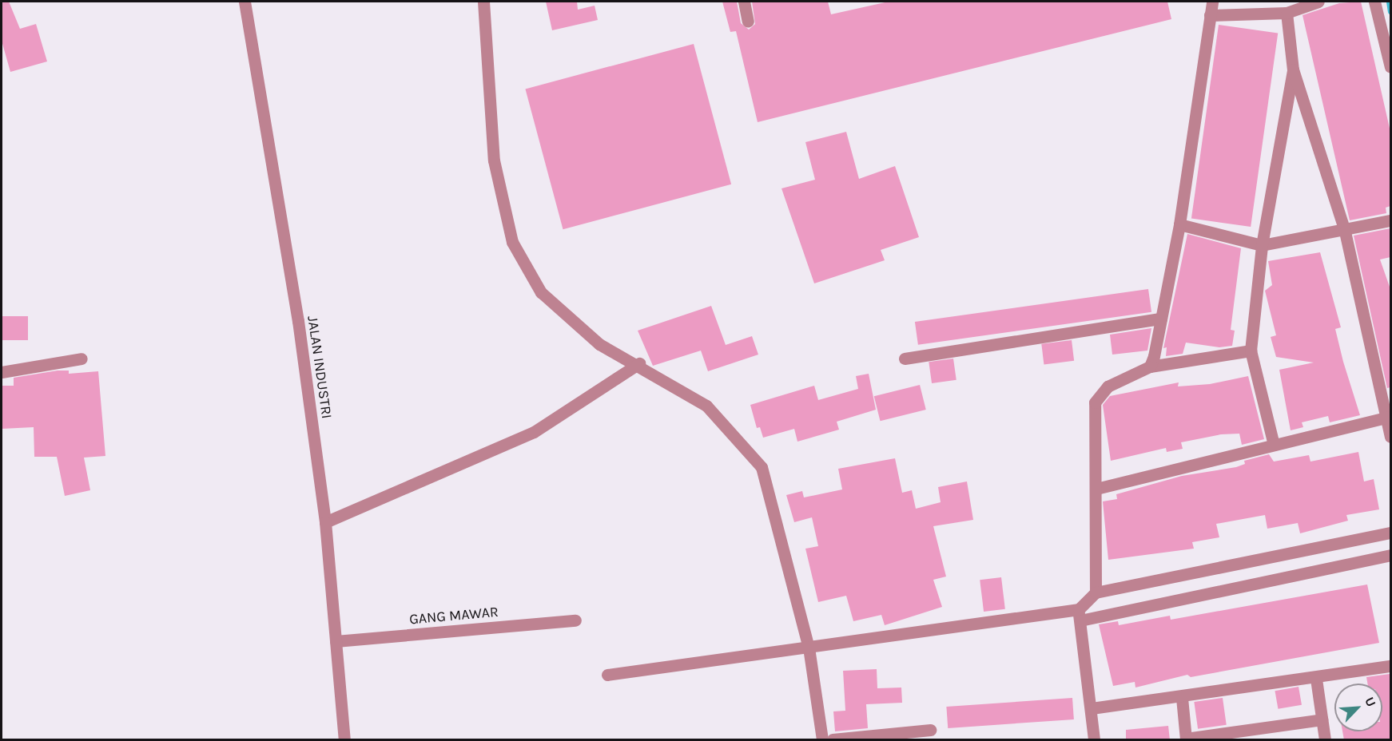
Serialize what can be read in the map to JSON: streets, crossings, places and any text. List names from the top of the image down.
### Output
{
  "streets": {
    "street": ["JALAN INDUSTRI", "GANG MAWAR"]
  },
  "crossings": [
    ["JALAN INDUSTRI", "GANG MAWAR"]
  ],
  "north": "top right"
}
